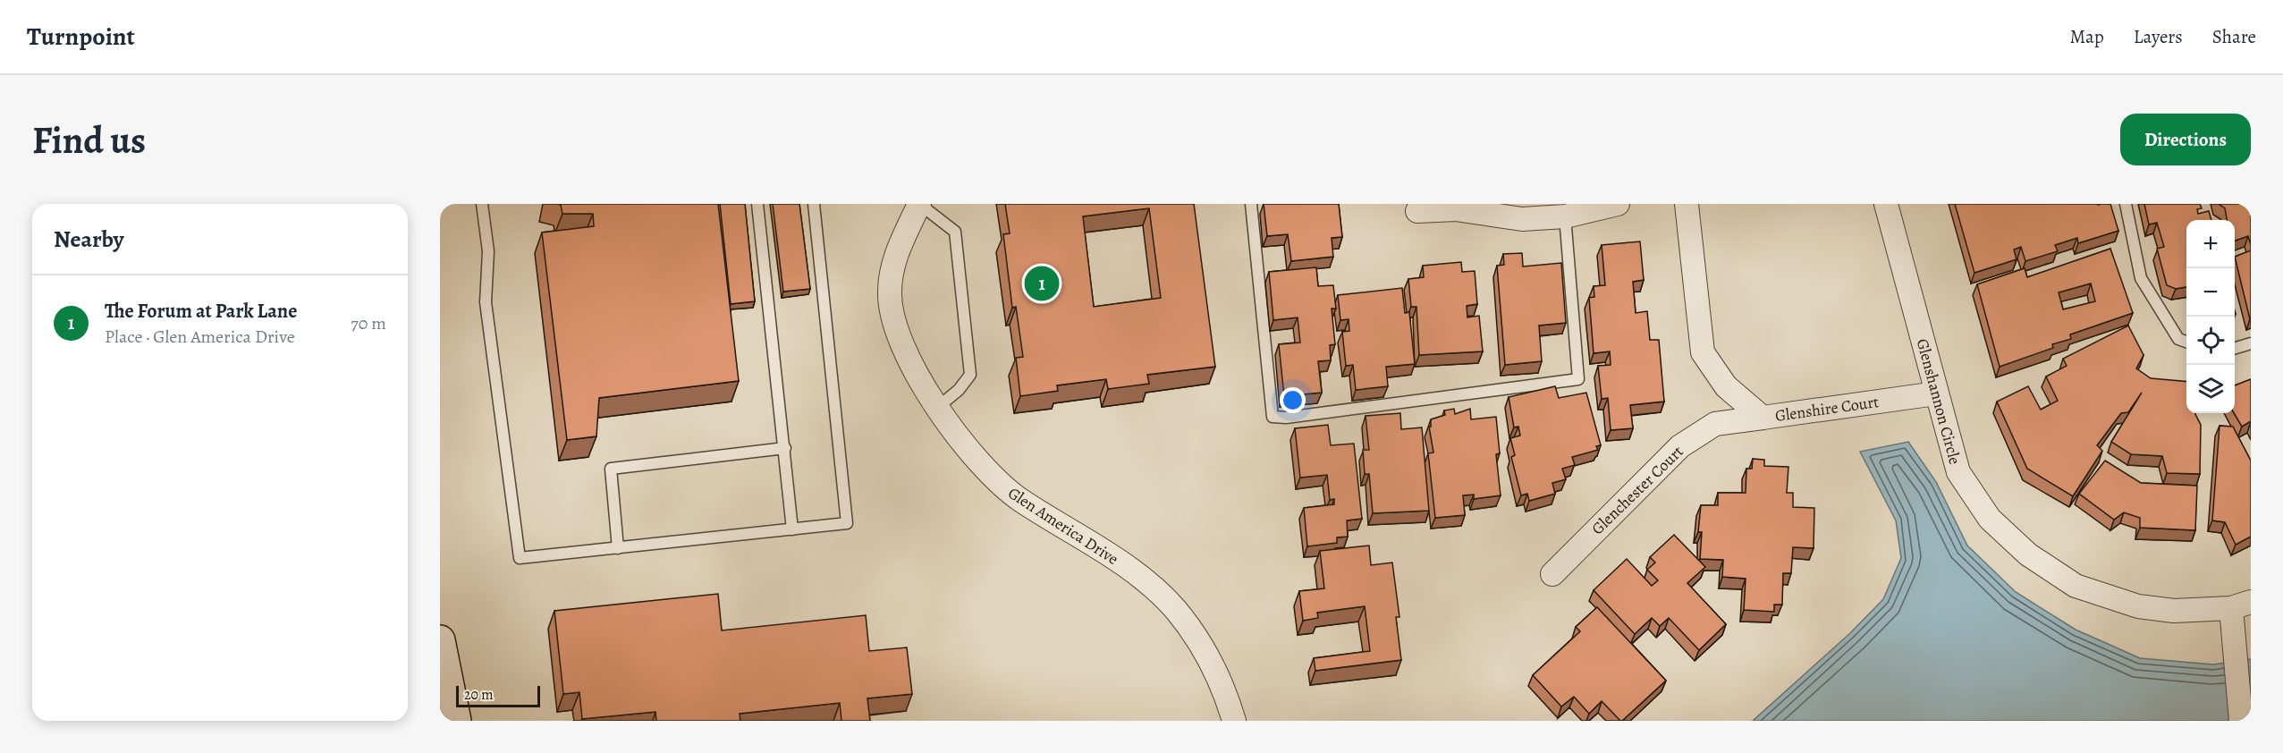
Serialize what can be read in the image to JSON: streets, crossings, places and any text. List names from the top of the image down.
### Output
{
  "streets": {
    "street": [
      "Glenshannon Circle",
      "Glenshire Court",
      "Glenchester Court",
      "Glen America Drive"
    ]
  },
  "crossings": [
    ["Glenshannon Circle", "Glenshire Court"],
    ["Glenshire Court", "Glenchester Court"]
  ],
  "scale_bar": "20 m",
  "page": {
    "header": "Turnpoint",
    "nav": ["Map", "Layers", "Share"],
    "buttons": "Directions",
    "title": "Find us",
    "heading": "Nearby",
    "map_buttons": ["+", "−"],
    "pins": "1",
    "list": [
      {
        "mark": "1",
        "name": "The Forum at Park Lane",
        "note": "Place · Glen America Drive",
        "value": "70 m"
      }
    ],
    "scale": "20 m"
  }
}
